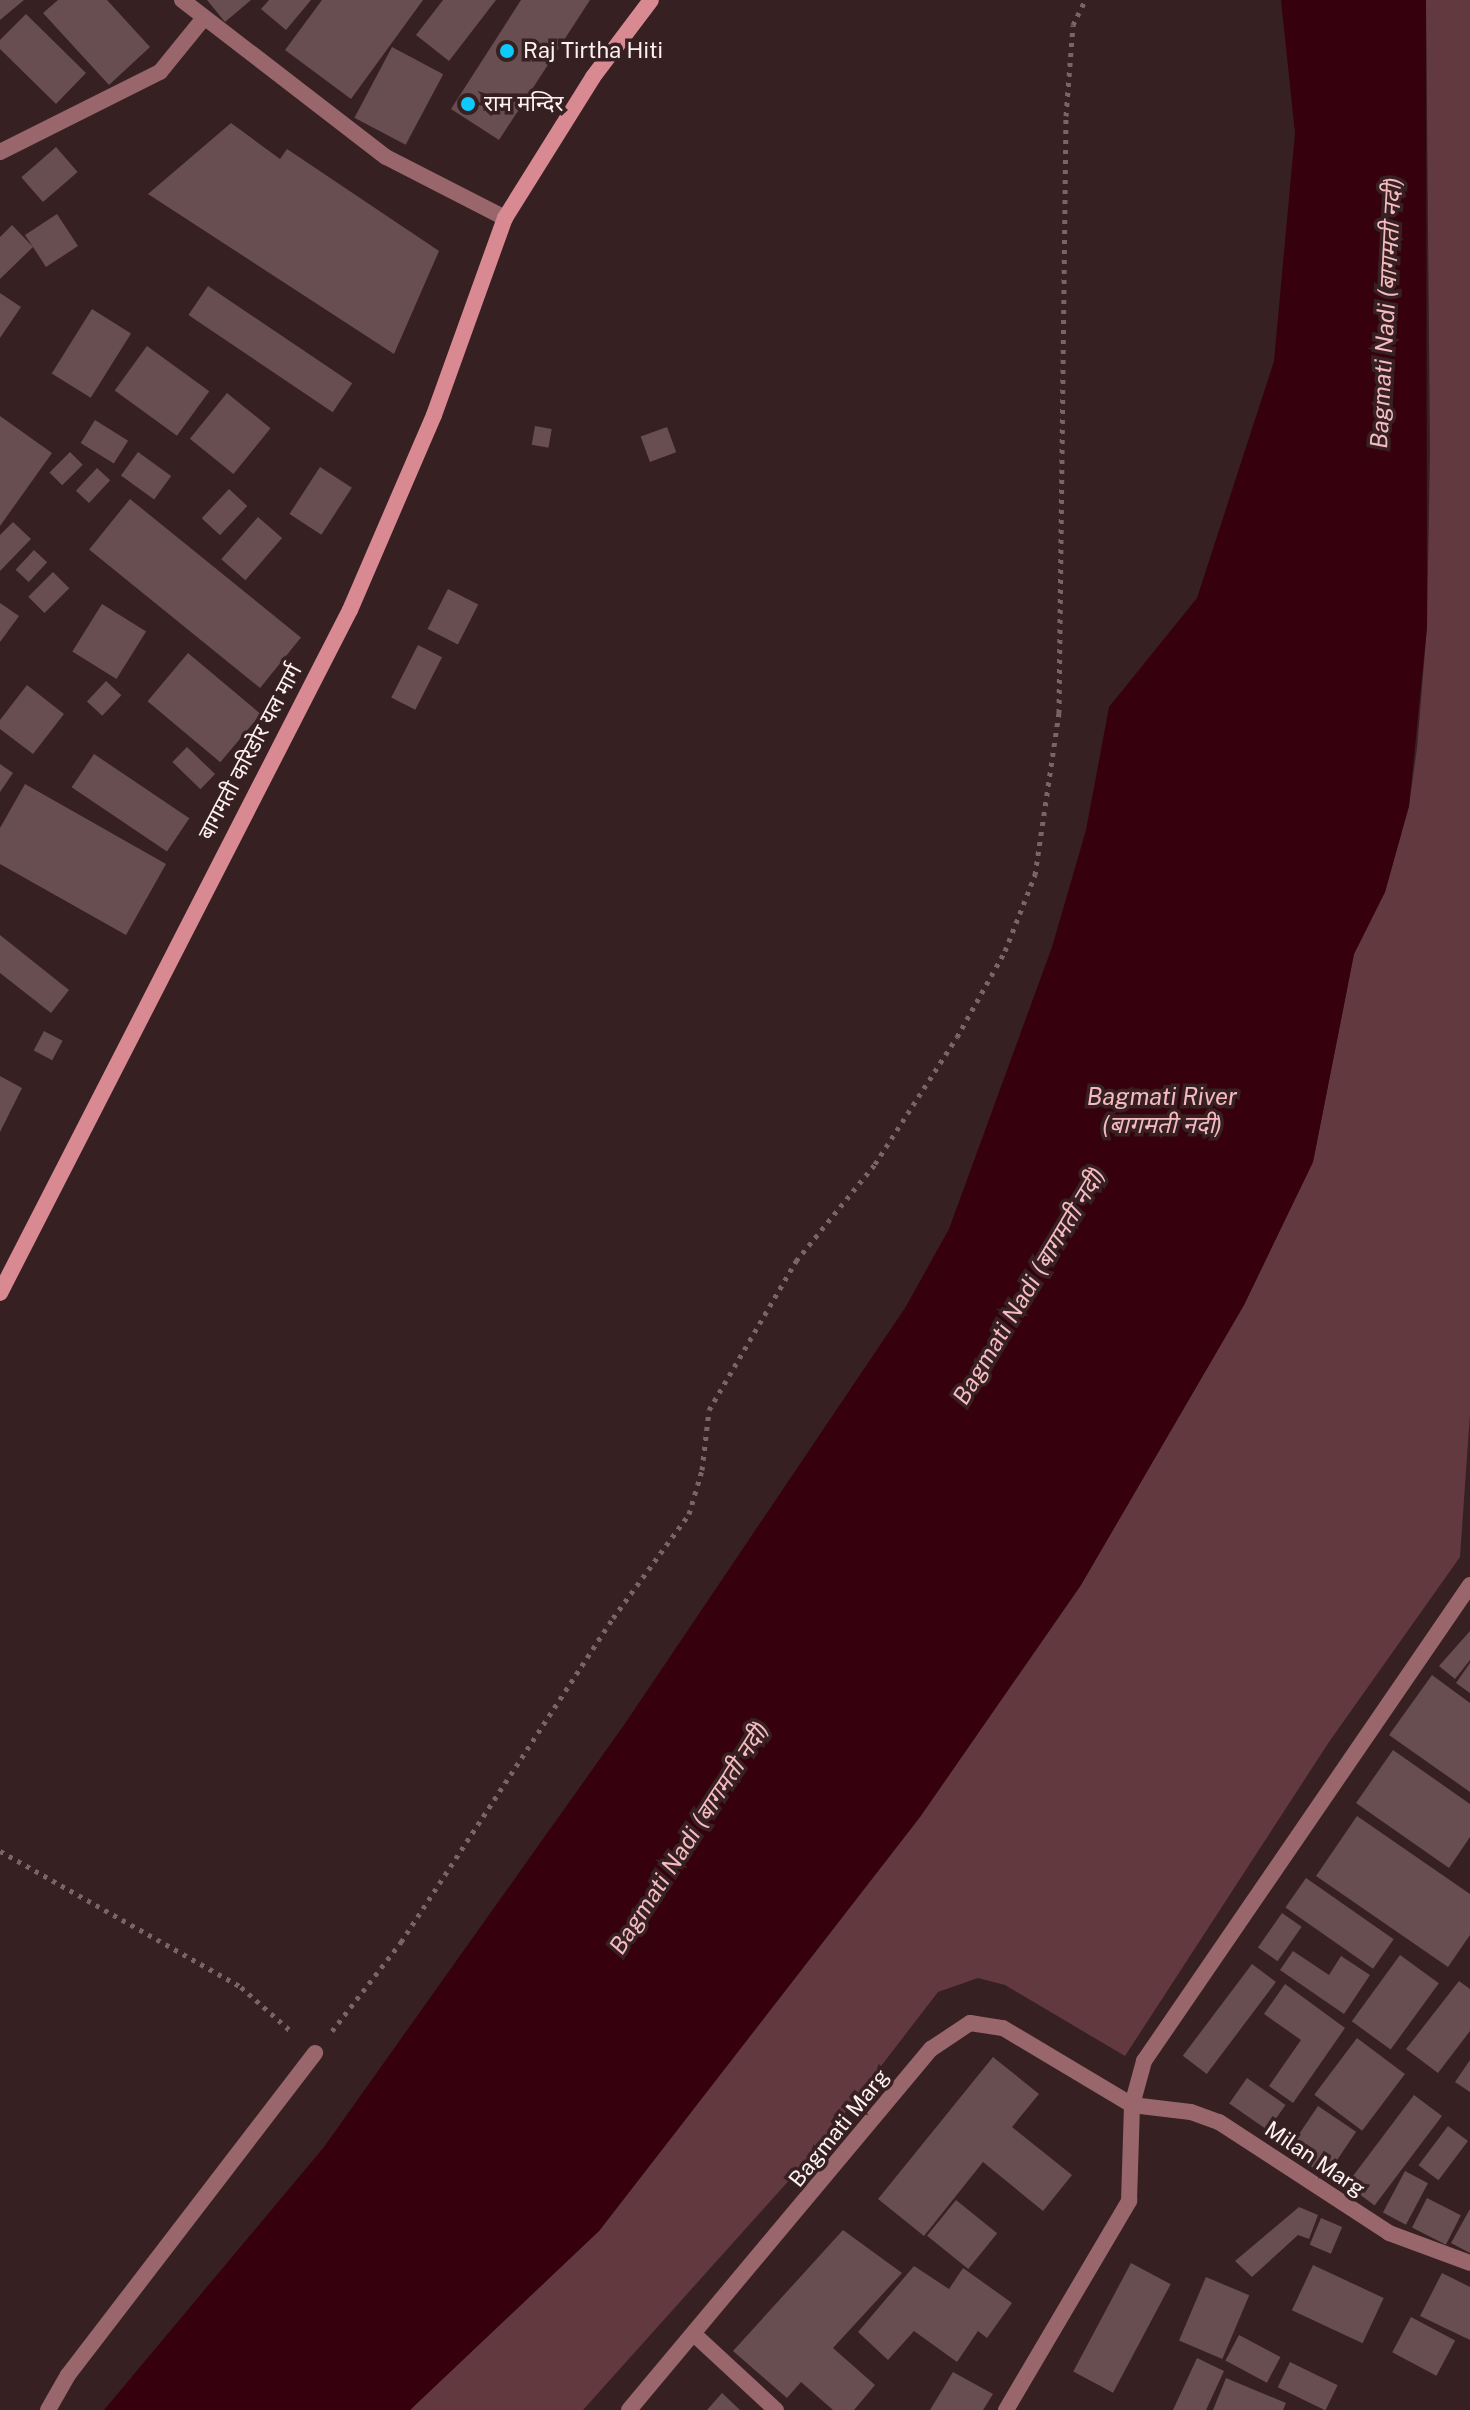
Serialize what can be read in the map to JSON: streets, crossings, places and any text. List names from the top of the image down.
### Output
{
  "streets": {
    "street": ["बागमती करिडोर यल मार्ग", "Bagmati Marg", "Milan Marg"]
  },
  "crossings": [
    ["Bagmati Marg", "Milan Marg"]
  ],
  "water": ["Bagmati Nadi (बागमती नदी)", "Bagmati River (बागमती नदी)"],
  "places": ["Raj Tirtha Hiti", "राम मन्दिर"]
}
